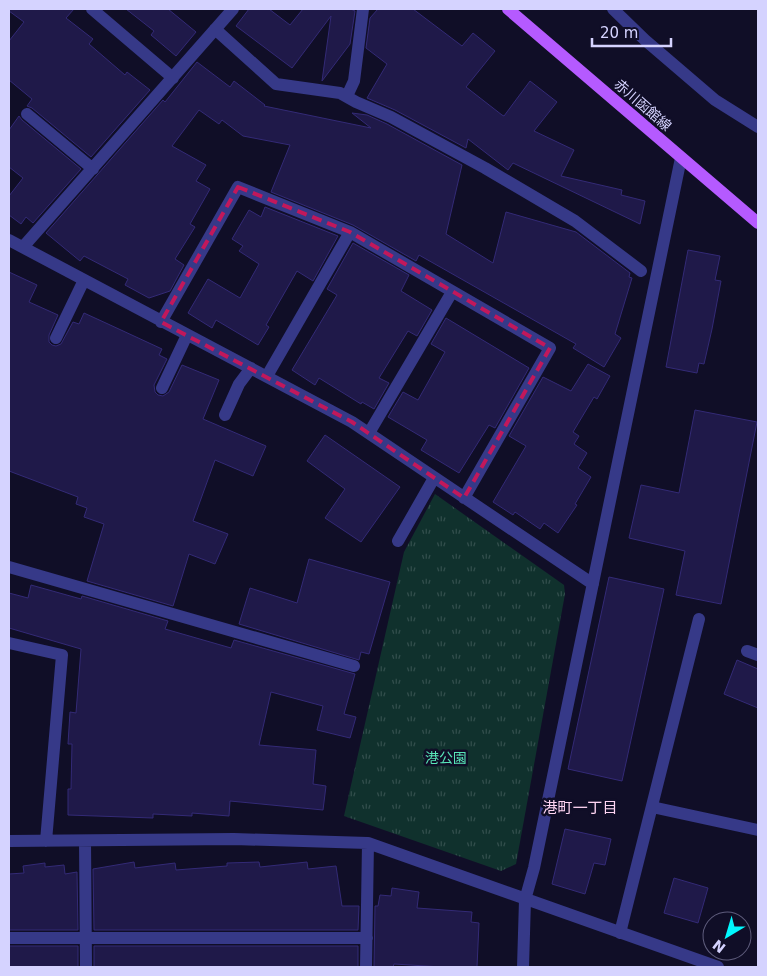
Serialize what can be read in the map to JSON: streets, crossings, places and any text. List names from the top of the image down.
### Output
{
  "streets": {
    "main road": ["赤川函館線"]
  },
  "districts": ["港町一丁目"],
  "parks": ["港公園"],
  "scale_bar": "20 m",
  "north": "bottom left"
}
